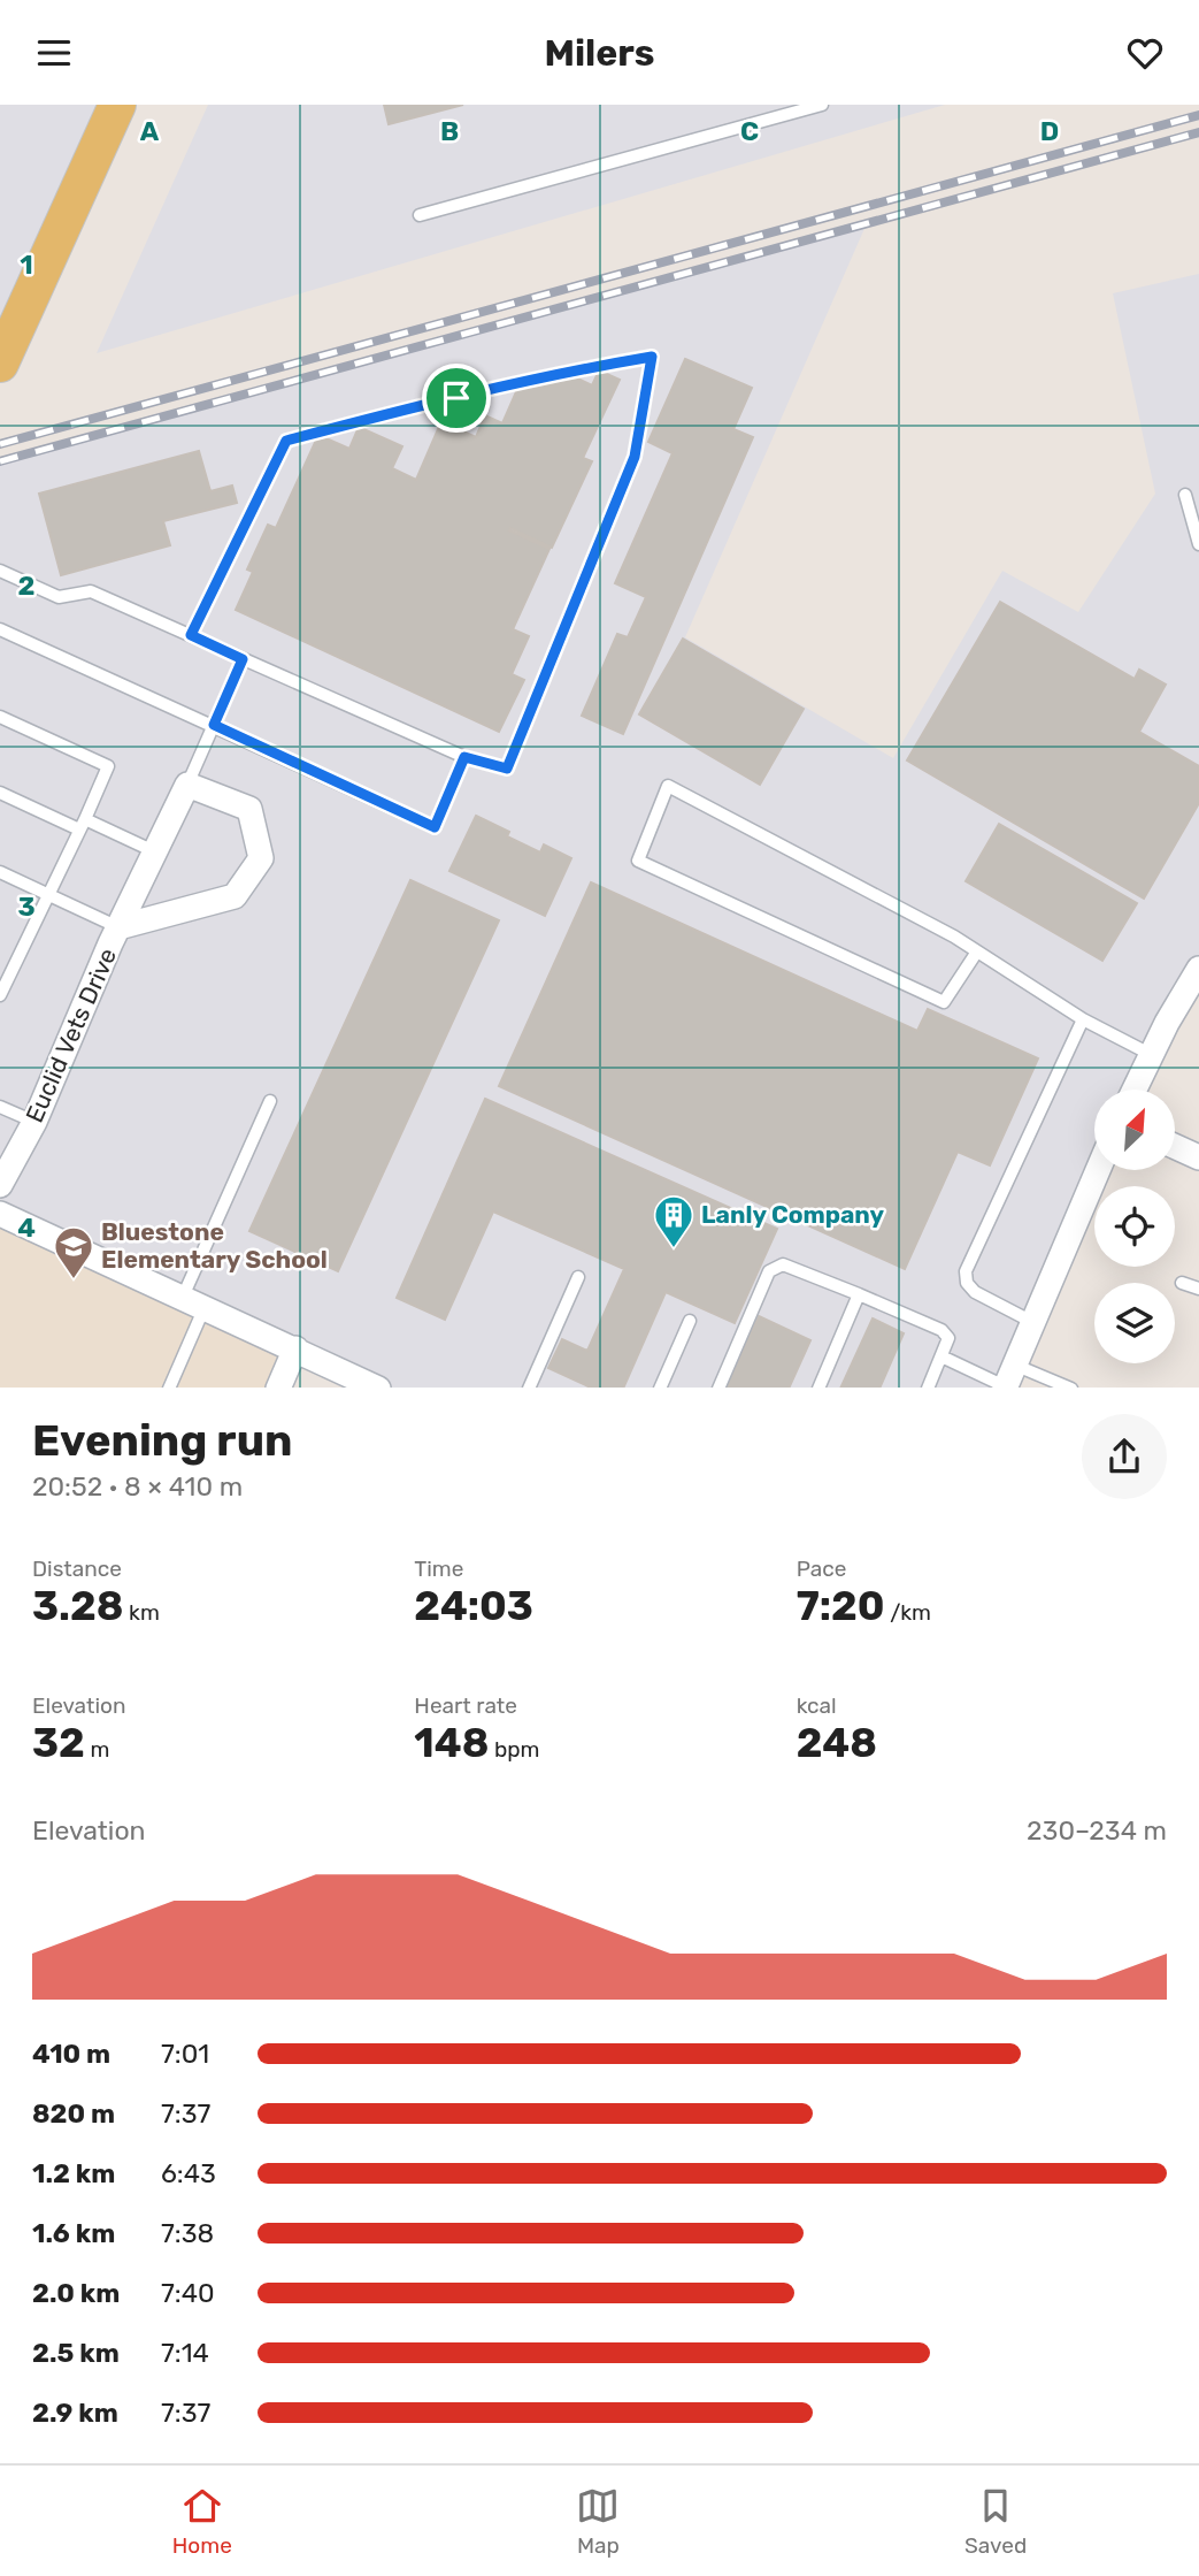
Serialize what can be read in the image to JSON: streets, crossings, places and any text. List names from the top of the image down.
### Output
{
  "streets": {
    "street": ["Euclid Vets Drive"]
  },
  "places": {
    "building": ["Lanly Company"],
    "school or university": ["Bluestone Elementary School"]
  },
  "north": "top right",
  "page": {
    "header": "Milers",
    "heading": ["Evening run", "20:52 · 8 × 410 m"],
    "stats": [
      ["Distance", "3.28 km"],
      ["Time", "24:03"],
      ["Pace", "7:20 /km"],
      ["Elevation", "32 m"],
      ["Heart rate", "148 bpm"],
      ["kcal", "248"]
    ],
    "chart": ["Elevation", "230–234 m"],
    "list": [
      {
        "name": "410 m",
        "note": "7:01"
      },
      {
        "name": "820 m",
        "note": "7:37"
      },
      {
        "name": "1.2 km",
        "note": "6:43"
      },
      {
        "name": "1.6 km",
        "note": "7:38"
      },
      {
        "name": "2.0 km",
        "note": "7:40"
      },
      {
        "name": "2.5 km",
        "note": "7:14"
      },
      {
        "name": "2.9 km",
        "note": "7:37"
      }
    ],
    "tabs": ["Home", "Map", "Saved"]
  },
  "grid": {
    "columns": [
      "A",
      "B",
      "C",
      "D"
    ],
    "rows": [
      "1",
      "2",
      "3",
      "4"
    ]
  }
}
